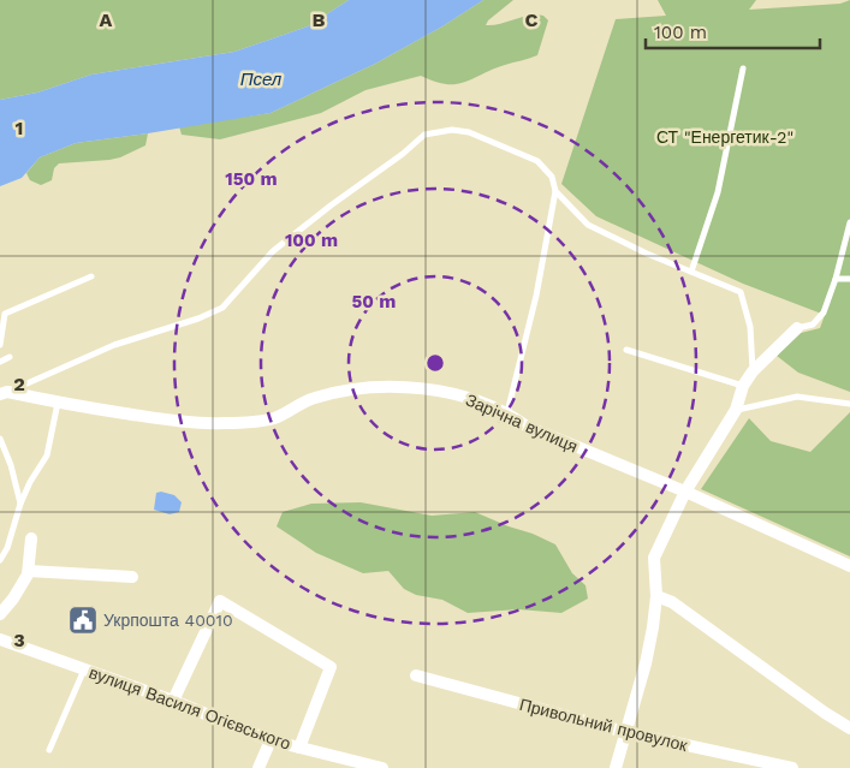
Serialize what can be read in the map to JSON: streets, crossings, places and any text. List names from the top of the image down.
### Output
{
  "streets": {
    "street": ["Зарічна вулиця", "вулиця Василя Огієвського", "Привольний провулок"]
  },
  "water": ["Псел"],
  "parks": ["СТ \"Енергетик-2\""],
  "places": {
    "public building": ["Укрпошта 40010"]
  },
  "scale_bar": "100 m",
  "grid": {
    "columns": ["A", "B", "C"],
    "rows": ["1", "2", "3"]
  },
  "rings": ["150 m", "100 m", "50 m"]
}
